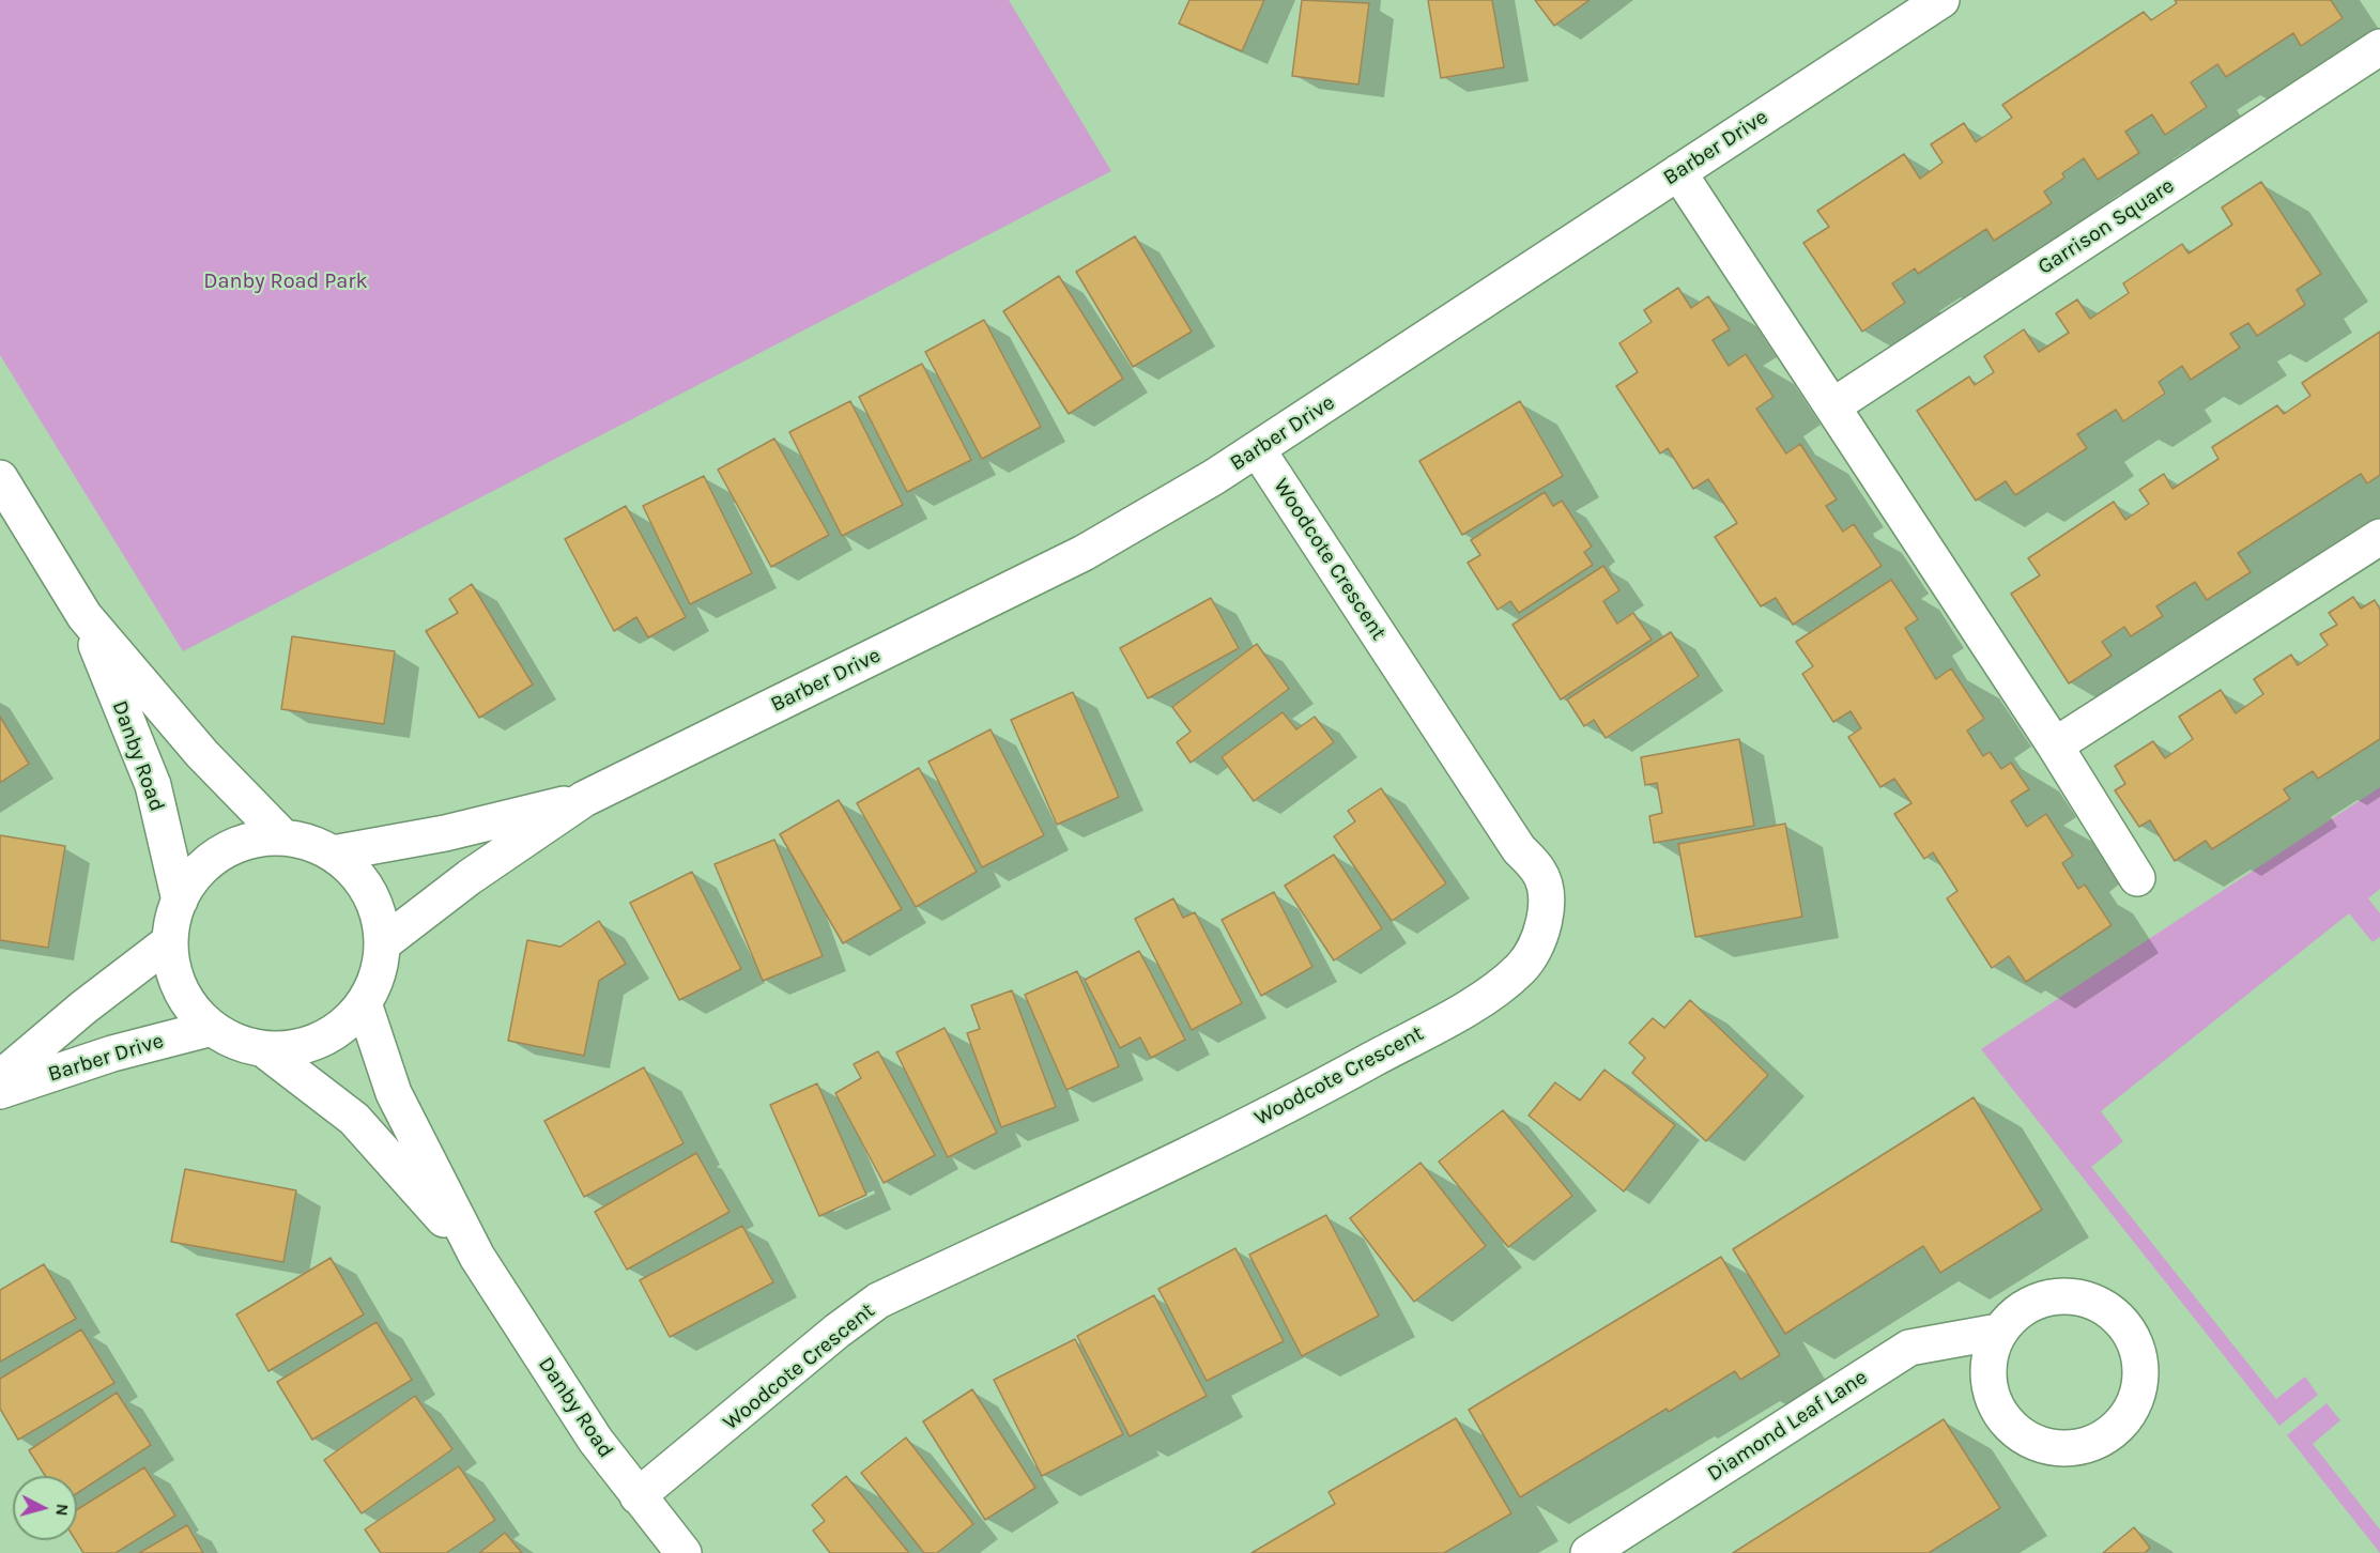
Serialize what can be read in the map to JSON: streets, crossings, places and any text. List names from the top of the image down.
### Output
{
  "streets": {
    "street": [
      "Barber Drive",
      "Garrison Square",
      "Woodcote Crescent",
      "Danby Road",
      "Diamond Leaf Lane"
    ]
  },
  "crossings": [
    ["Barber Drive", "Woodcote Crescent"],
    ["Barber Drive", "Danby Road"],
    ["Woodcote Crescent", "Danby Road"]
  ],
  "parks": ["Danby Road Park"],
  "north": "right"
}
